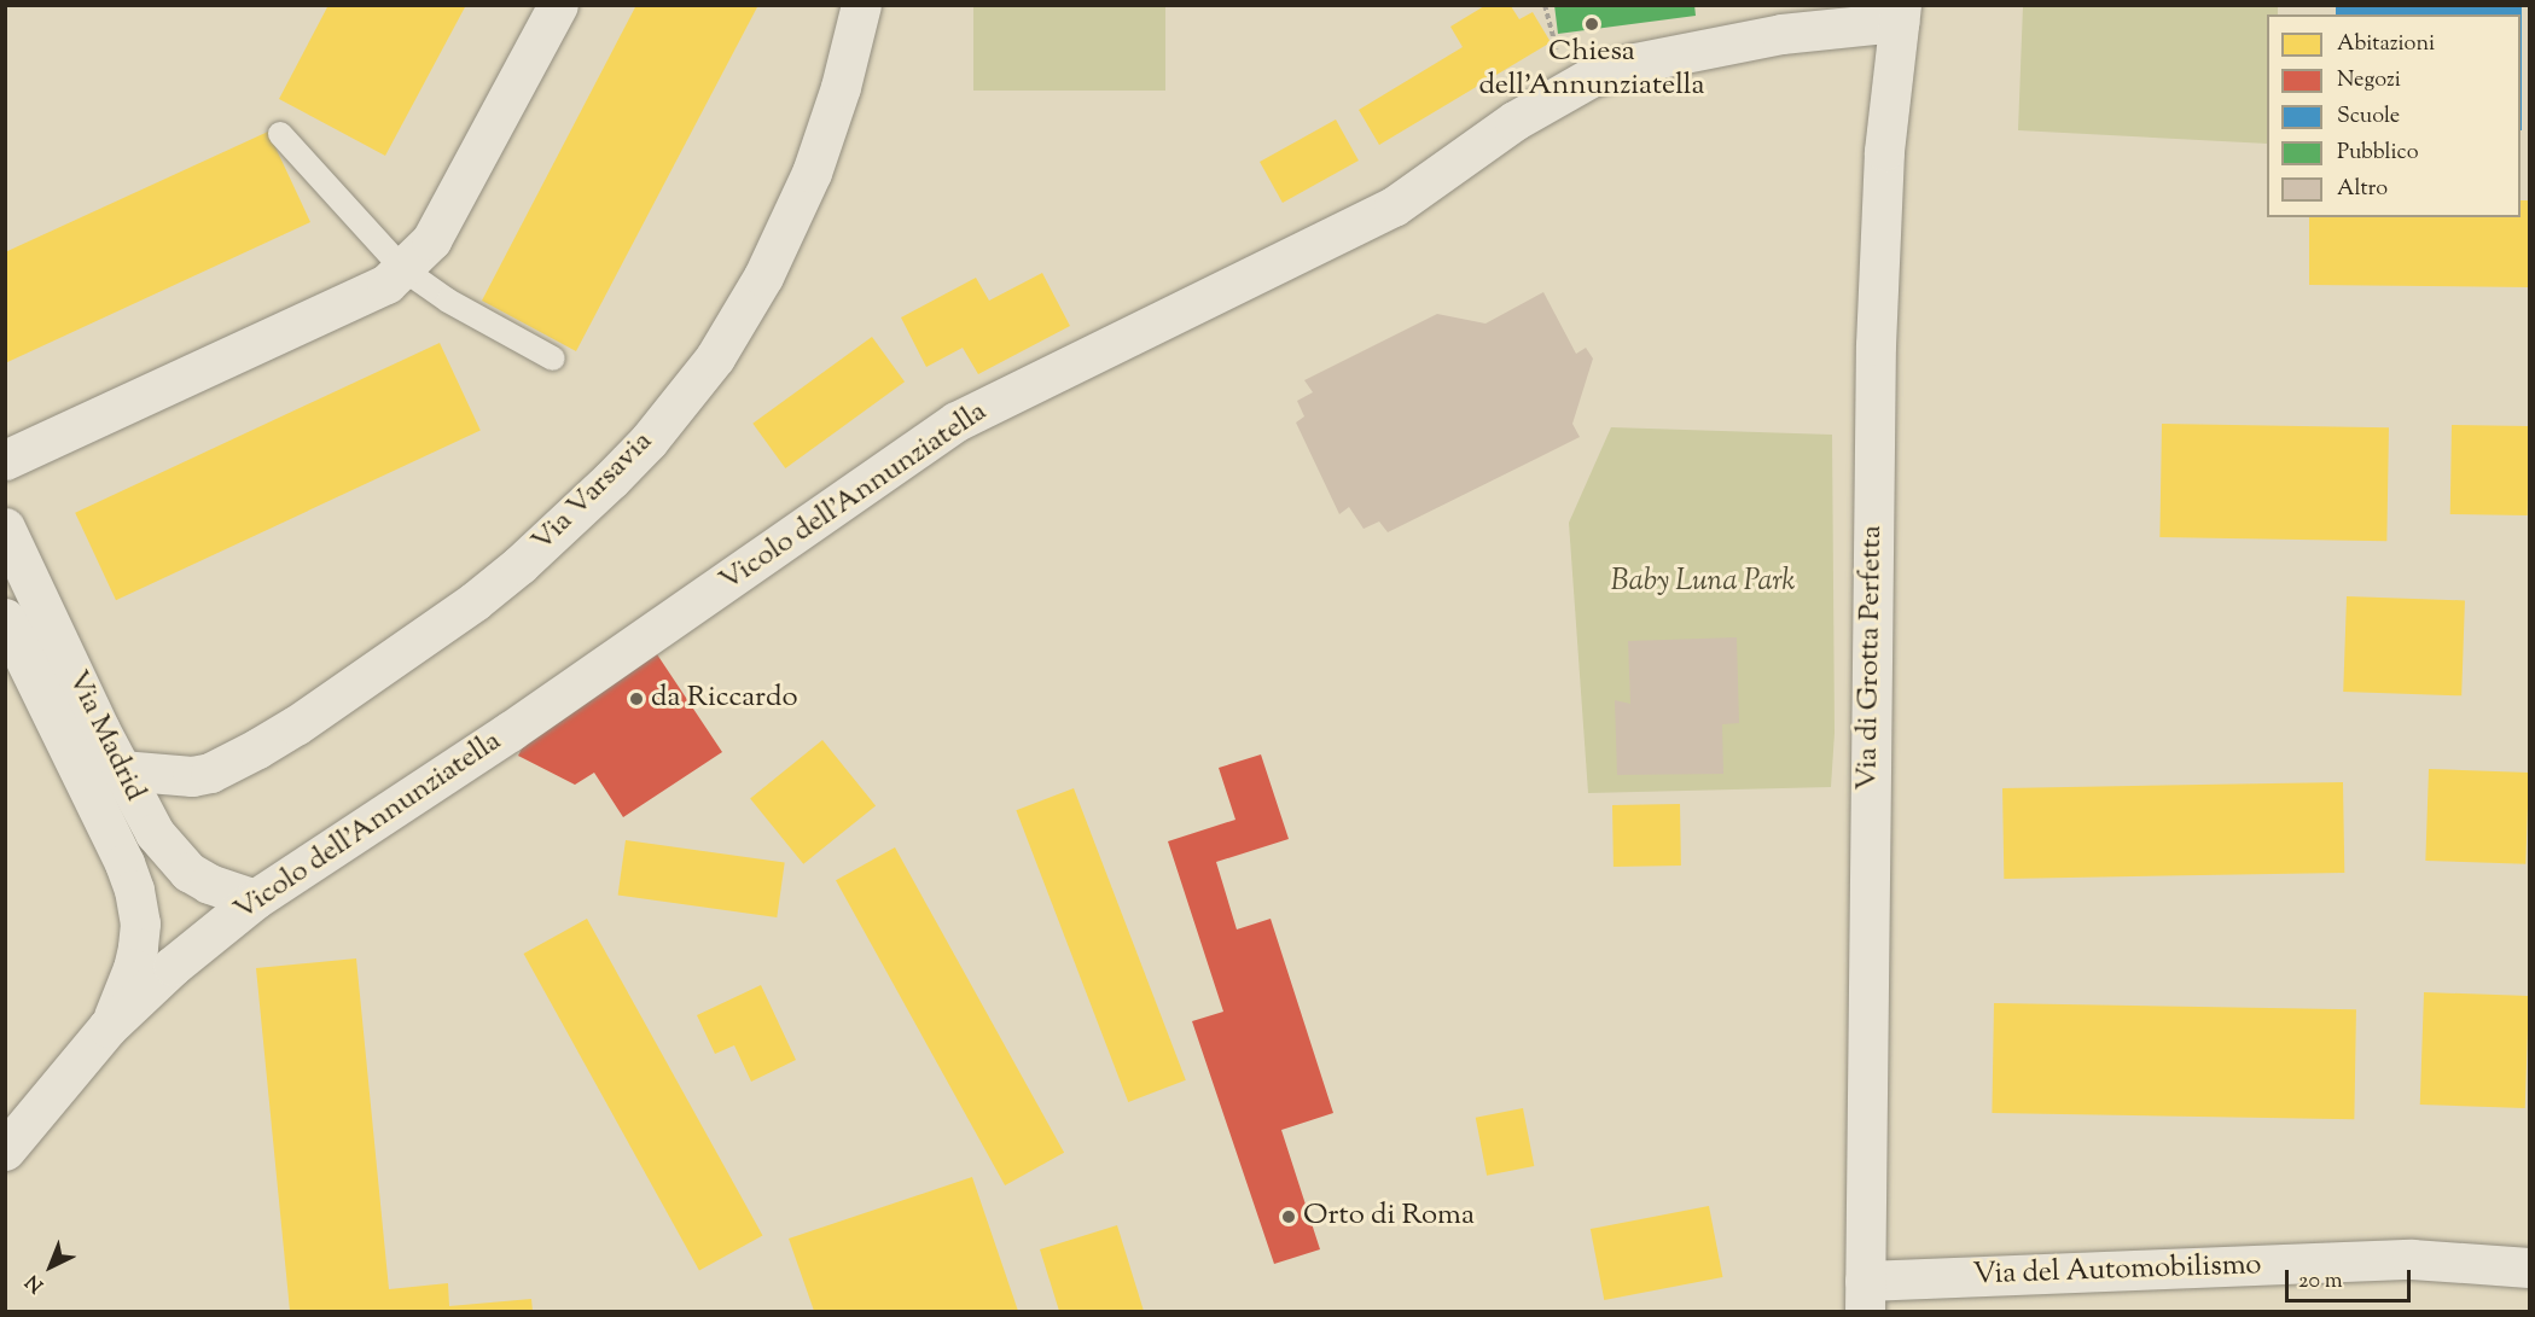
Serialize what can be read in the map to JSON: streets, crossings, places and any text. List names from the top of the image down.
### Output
{
  "streets": {
    "street": [
      "Via Varsavia",
      "Vicolo dell'Annunziatella",
      "Via di Grotta Perfetta",
      "Via Madrid",
      "Via del Automobilismo"
    ]
  },
  "crossings": [
    ["Via Varsavia", "Via Madrid"],
    ["Vicolo dell'Annunziatella", "Via di Grotta Perfetta"],
    ["Vicolo dell'Annunziatella", "Via Madrid"],
    ["Via di Grotta Perfetta", "Via del Automobilismo"]
  ],
  "parks": ["Baby Luna Park"],
  "places": ["Chiesa dell'Annunziatella", "da Riccardo", "Orto di Roma"],
  "legend": [
    "Abitazioni",
    "Negozi",
    "Scuole",
    "Pubblico",
    "Altro"
  ],
  "scale_bar": "20 m",
  "north": "bottom left"
}
